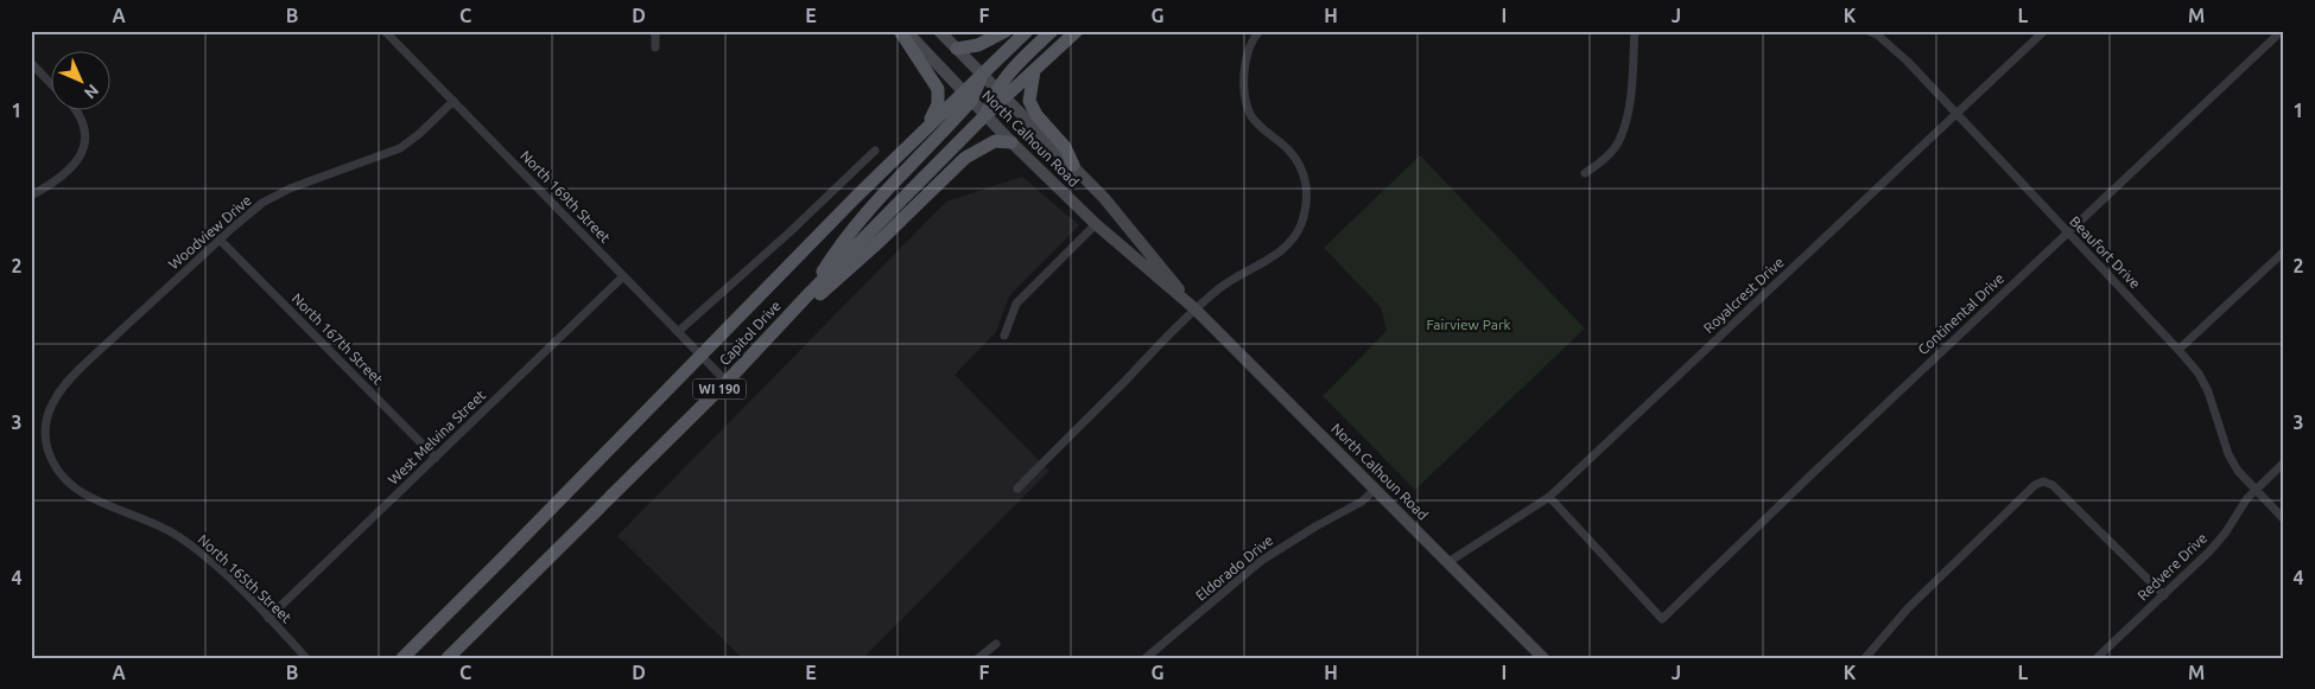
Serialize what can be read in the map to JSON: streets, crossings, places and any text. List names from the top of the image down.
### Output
{
  "streets": {
    "main road": ["Capitol Drive", "WI 190"],
    "street": [
      "North Calhoun Road",
      "North 169th Street",
      "Woodview Drive",
      "Beaufort Drive",
      "Royalcrest Drive",
      "Continental Drive",
      "North 167th Street",
      "West Melvina Street",
      "Redvere Drive",
      "Eldorado Drive",
      "North 165th Street"
    ]
  },
  "crossings": [
    ["North Calhoun Road", "Royalcrest Drive"],
    ["North Calhoun Road", "Capitol Drive"],
    ["North Calhoun Road", "Eldorado Drive"],
    ["North 169th Street", "Woodview Drive"],
    ["North 169th Street", "Capitol Drive"],
    ["North 169th Street", "West Melvina Street"],
    ["Woodview Drive", "North 167th Street"],
    ["Woodview Drive", "North 165th Street"],
    ["Beaufort Drive", "Royalcrest Drive"],
    ["Beaufort Drive", "Continental Drive"],
    ["Beaufort Drive", "Redvere Drive"],
    ["Royalcrest Drive", "Continental Drive"],
    ["North 167th Street", "West Melvina Street"],
    ["West Melvina Street", "North 165th Street"]
  ],
  "parks": ["Fairview Park"],
  "north": "bottom right",
  "grid": {
    "columns": [
      "A",
      "B",
      "C",
      "D",
      "E",
      "F",
      "G",
      "H",
      "I",
      "J",
      "K",
      "L",
      "M"
    ],
    "rows": [
      "1",
      "2",
      "3",
      "4"
    ]
  }
}
